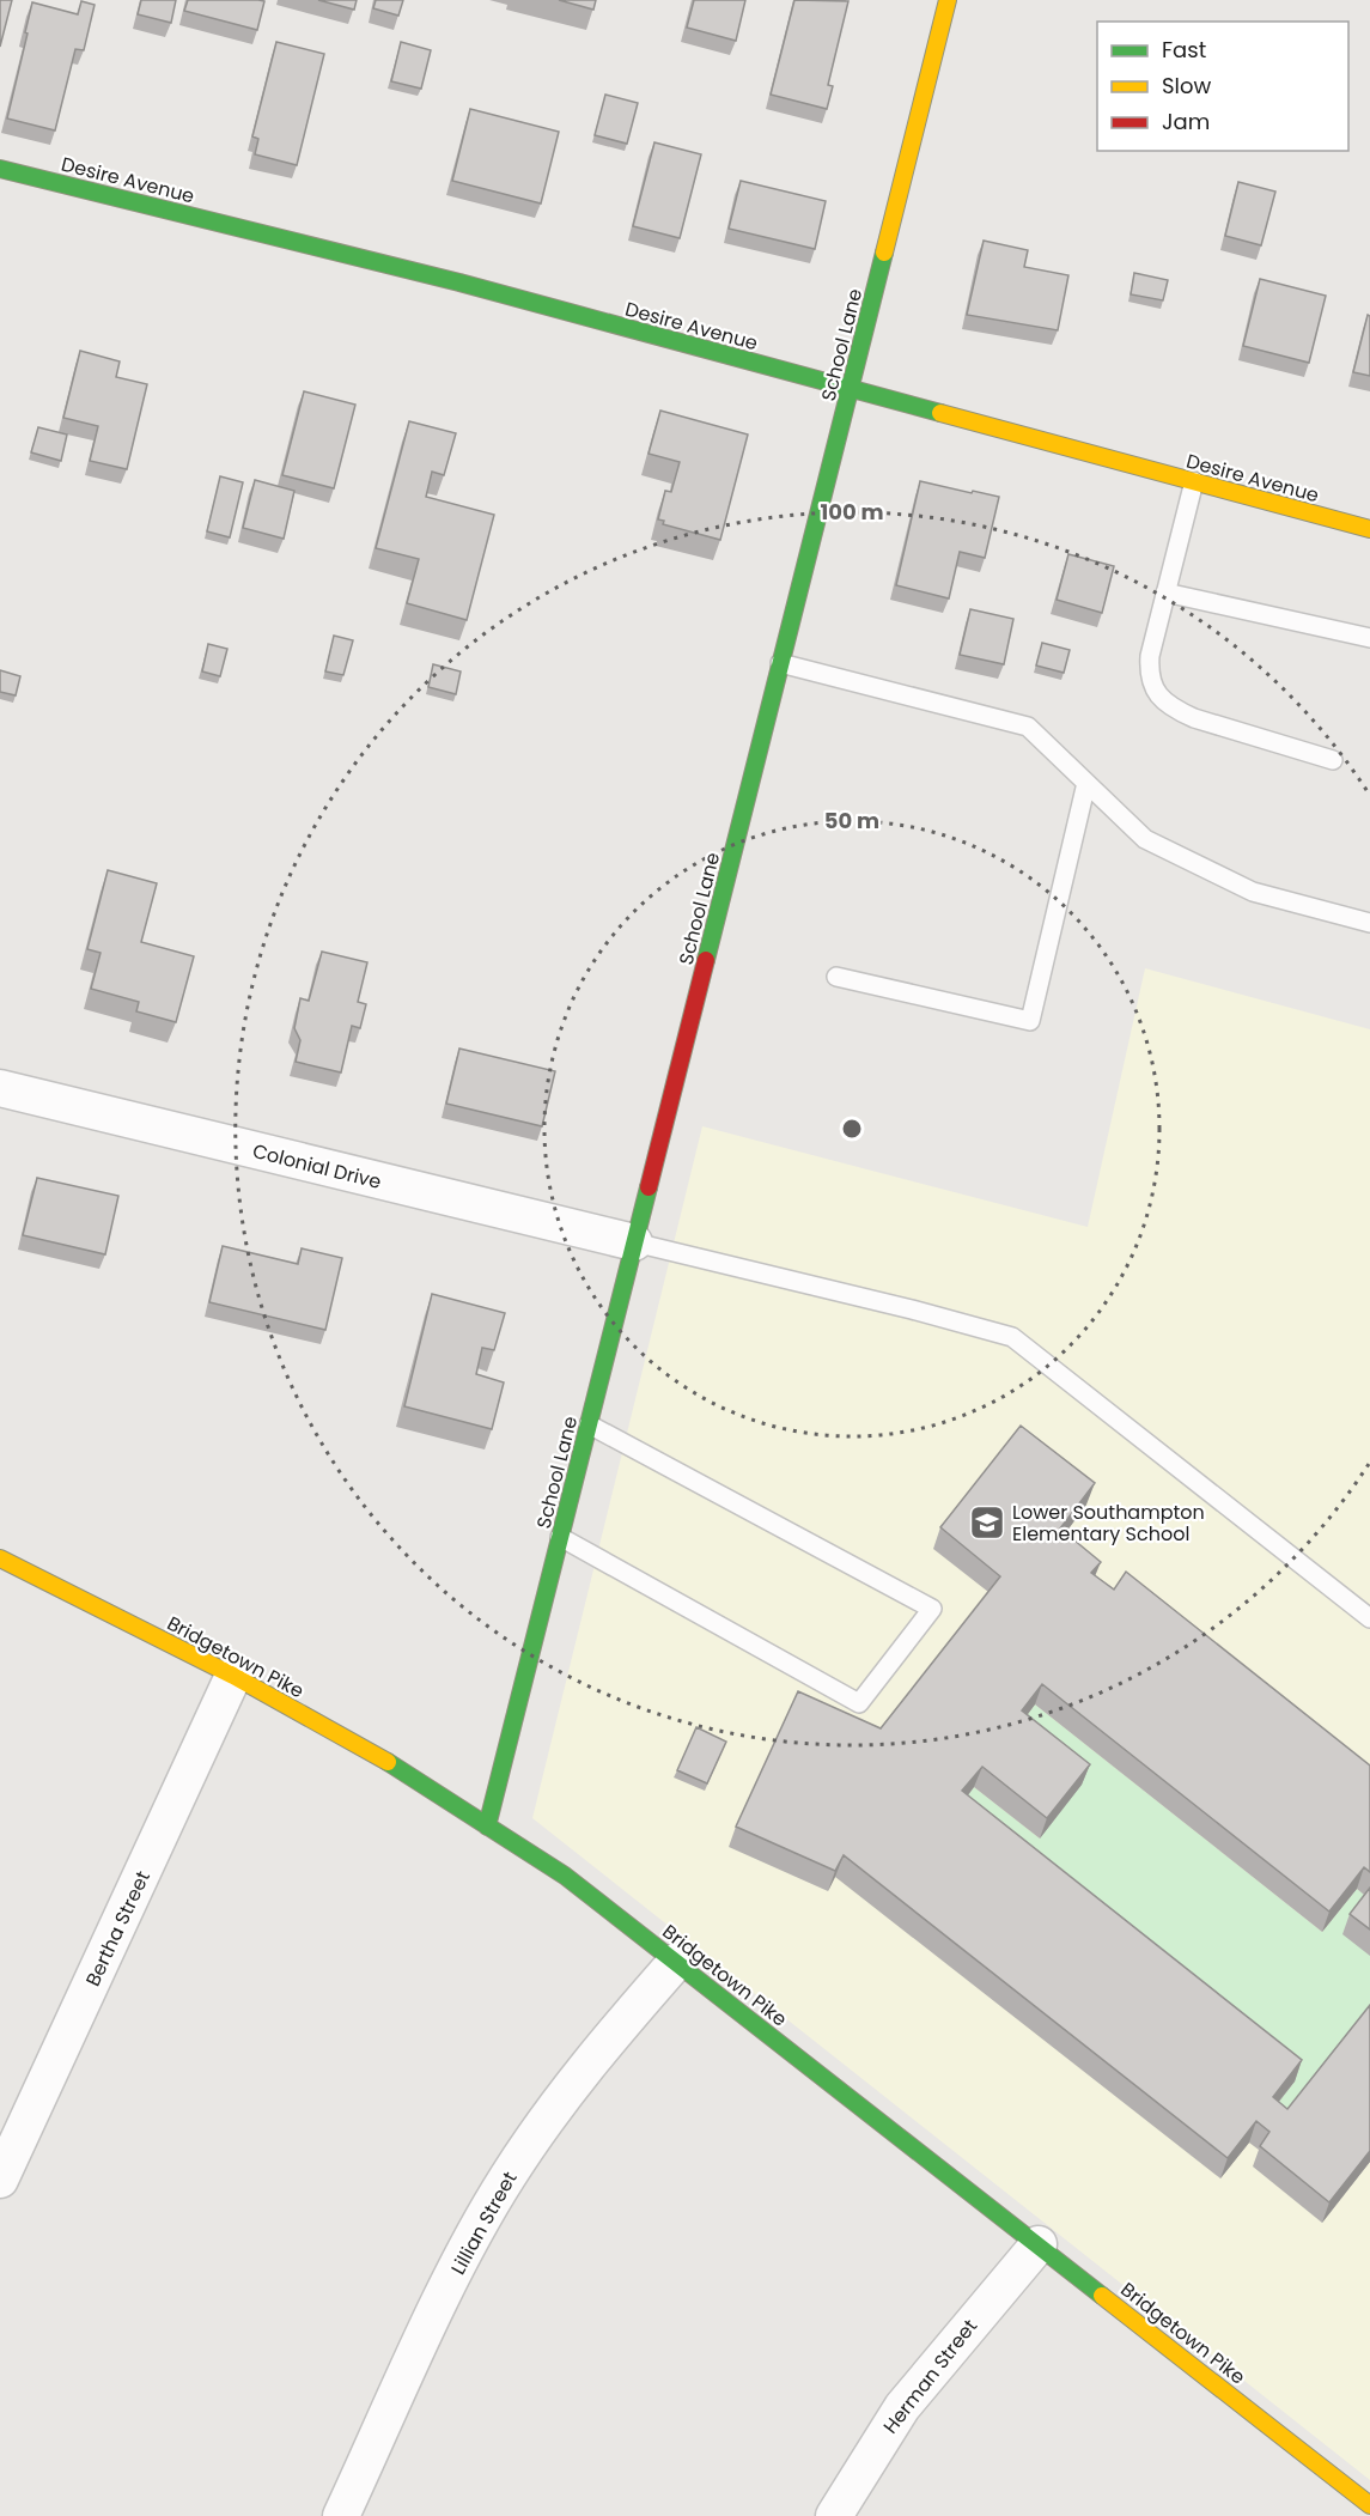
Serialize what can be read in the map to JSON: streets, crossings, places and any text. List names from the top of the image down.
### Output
{
  "streets": {
    "street": [
      "Desire Avenue",
      "School Lane",
      "Colonial Drive",
      "Bridgetown Pike",
      "Bertha Street",
      "Lillian Street",
      "Herman Street"
    ]
  },
  "crossings": [
    ["Desire Avenue", "School Lane"],
    ["School Lane", "Colonial Drive"],
    ["School Lane", "Bridgetown Pike"],
    ["Bridgetown Pike", "Bertha Street"],
    ["Bridgetown Pike", "Lillian Street"],
    ["Bridgetown Pike", "Herman Street"]
  ],
  "places": {
    "school or university": ["Lower Southampton Elementary School"]
  },
  "legend": ["Fast", "Slow", "Jam"],
  "rings": ["100 m", "50 m"]
}
